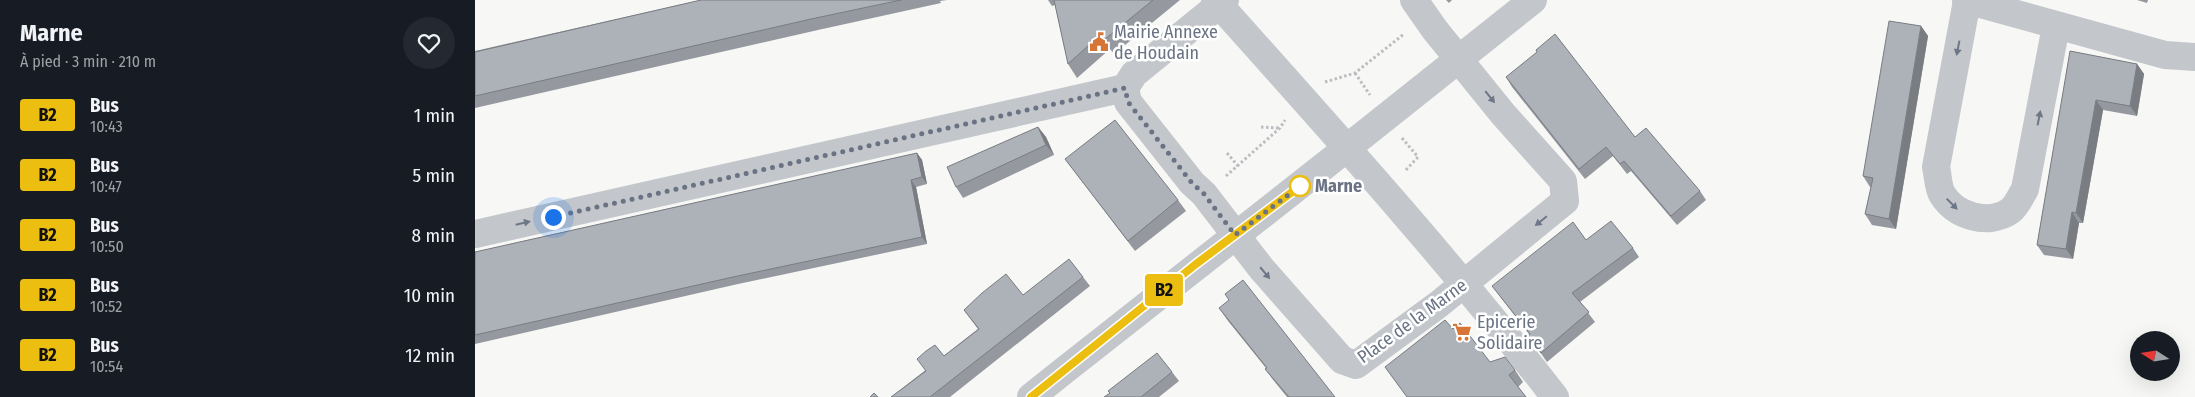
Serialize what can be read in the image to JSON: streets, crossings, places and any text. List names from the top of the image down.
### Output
{
  "streets": {
    "street": ["Place de la Marne"]
  },
  "places": {
    "public building": ["Mairie Annexe de Houdain"],
    "other": ["Marne"],
    "supermarket": ["Epicerie Solidaire"]
  },
  "lines": ["bus line B2"],
  "north": "left",
  "page": {
    "heading": ["Marne", "À pied · 3 min · 210 m"],
    "on_map": "B2",
    "list": [
      {
        "mark": "B2",
        "name": "Bus",
        "note": "10:43",
        "value": "1 min"
      },
      {
        "mark": "B2",
        "name": "Bus",
        "note": "10:47",
        "value": "5 min"
      },
      {
        "mark": "B2",
        "name": "Bus",
        "note": "10:50",
        "value": "8 min"
      },
      {
        "mark": "B2",
        "name": "Bus",
        "note": "10:52",
        "value": "10 min"
      },
      {
        "mark": "B2",
        "name": "Bus",
        "note": "10:54",
        "value": "12 min"
      }
    ]
  }
}
